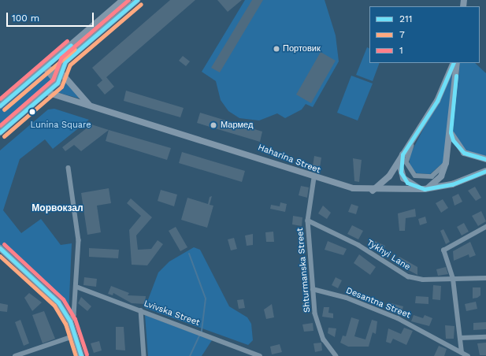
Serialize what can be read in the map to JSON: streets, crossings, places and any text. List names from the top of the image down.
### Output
{
  "streets": {
    "street": [
      "Haharina Street",
      "Tykhyi Lane",
      "Shturmanska Street",
      "Desantna Street",
      "Lvivska Street"
    ]
  },
  "crossings": [
    ["Haharina Street", "Shturmanska Street"],
    ["Tykhyi Lane", "Shturmanska Street"],
    ["Shturmanska Street", "Desantna Street"]
  ],
  "districts": ["Морвокзал"],
  "parks": ["Lunina Square"],
  "places": ["Портовик", "Мармед"],
  "lines": ["transit line 211", "transit line 1", "transit line 7"],
  "legend": ["211", "7", "1"],
  "scale_bar": "100 m"
}
